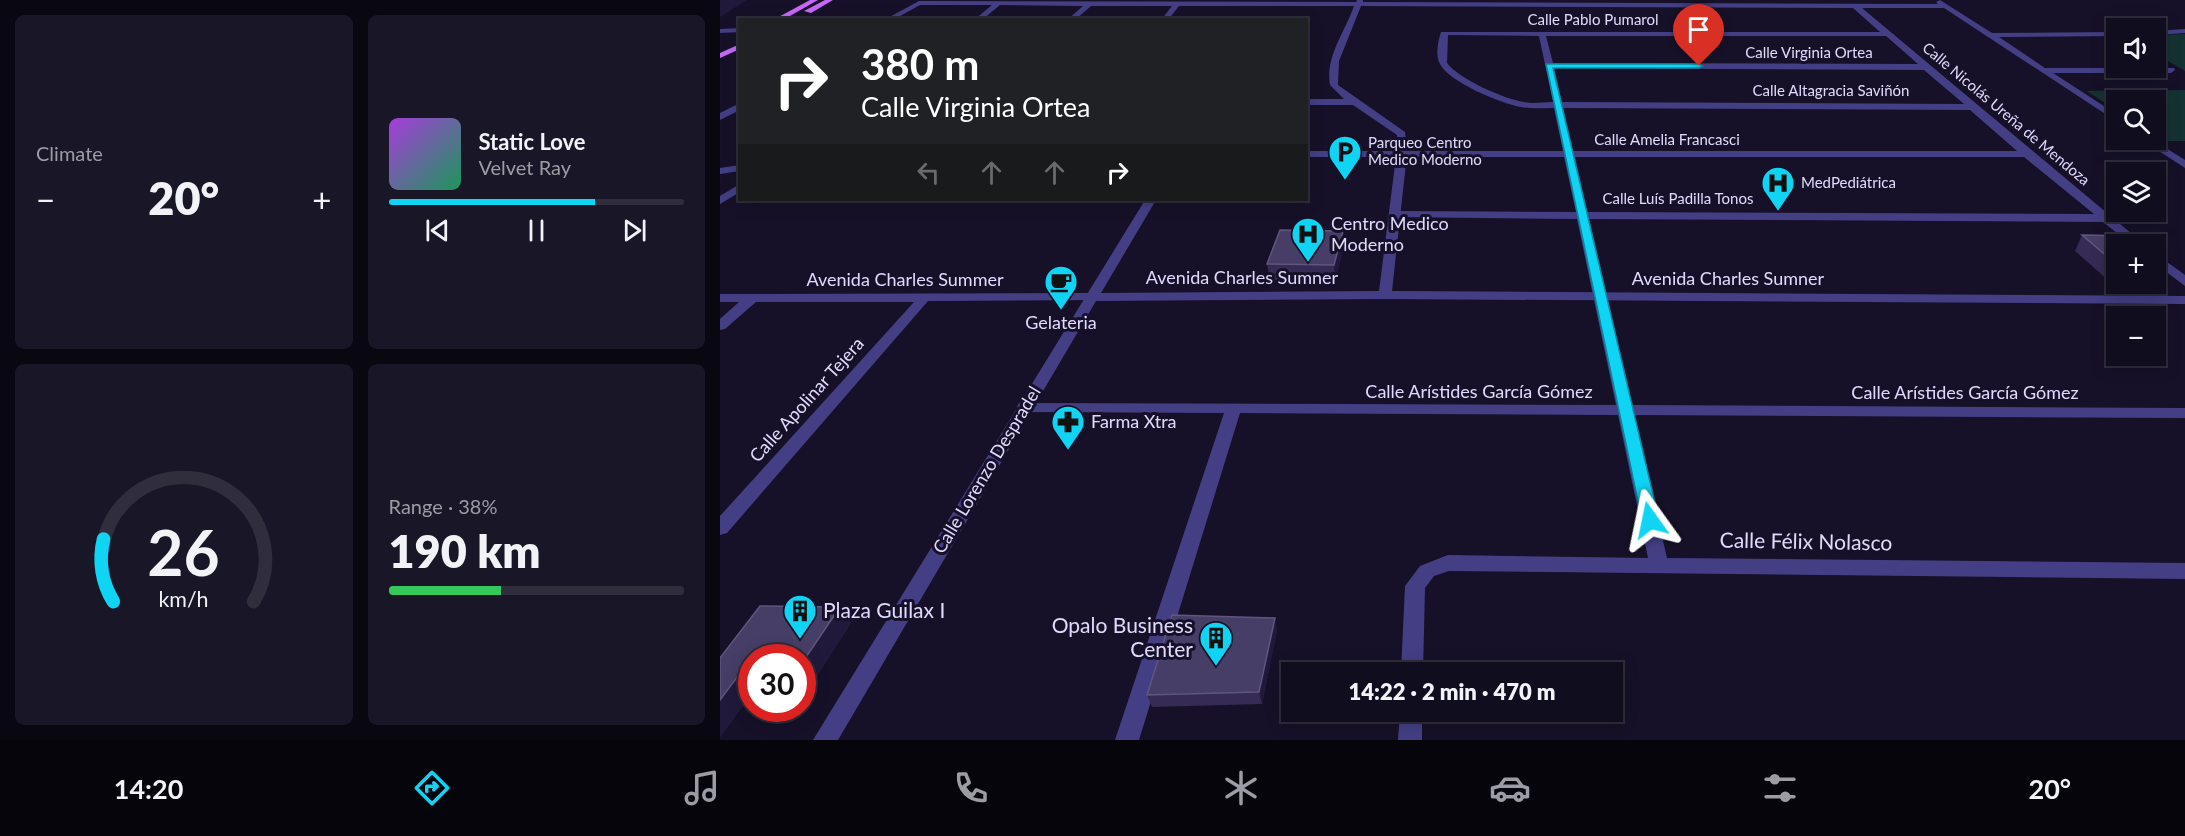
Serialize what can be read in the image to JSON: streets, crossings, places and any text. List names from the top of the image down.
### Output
{
  "streets": {
    "street": [
      "Calle Pablo Pumarol",
      "Calle Virginia Ortea",
      "Calle Altagracia Saviñón",
      "Calle Nicolás Ureña de Mendoza",
      "Calle Amelia Francasci",
      "Calle Luís Padilla Tonos",
      "Avenida Charles Sumner",
      "Avenida Charles Summer",
      "Calle Arístides García Gómez",
      "Calle Apolinar Tejera",
      "Calle Lorenzo Despradel",
      "Calle Félix Nolasco"
    ]
  },
  "crossings": [
    ["Calle Pablo Pumarol", "Calle Altagracia Saviñón"],
    ["Calle Pablo Pumarol", "Calle Nicolás Ureña de Mendoza"],
    ["Calle Virginia Ortea", "Calle Nicolás Ureña de Mendoza"],
    ["Calle Altagracia Saviñón", "Calle Nicolás Ureña de Mendoza"],
    ["Calle Nicolás Ureña de Mendoza", "Calle Amelia Francasci"],
    ["Calle Nicolás Ureña de Mendoza", "Calle Luís Padilla Tonos"],
    ["Avenida Charles Sumner", "Avenida Charles Summer"],
    ["Avenida Charles Sumner", "Calle Lorenzo Despradel"],
    ["Avenida Charles Summer", "Calle Apolinar Tejera"],
    ["Avenida Charles Summer", "Calle Lorenzo Despradel"],
    ["Calle Arístides García Gómez", "Calle Lorenzo Despradel"]
  ],
  "places": {
    "parking": ["Parqueo Centro Medico Moderno"],
    "hospital": ["MedPediátrica", "Centro Medico Moderno"],
    "cafe": ["Gelateria"],
    "pharmacy": ["Farma Xtra"],
    "building": ["Plaza Guilax I", "Opalo Business Center"]
  },
  "page": {
    "tile": [
      "Climate",
      ["Range · 38%", "190 km"]
    ],
    "map_buttons": ["+", "−"],
    "turn": ["380 m", "Calle Virginia Ortea"],
    "song": ["Static Love", "Velvet Ray"],
    "heat": ["−", "20°", "+"],
    "limit": "30",
    "trip": "14:22 · 2 min · 470 m",
    "tabs": ["14:20", "20°"],
    "gauge": ["26", "km/h"]
  }
}
